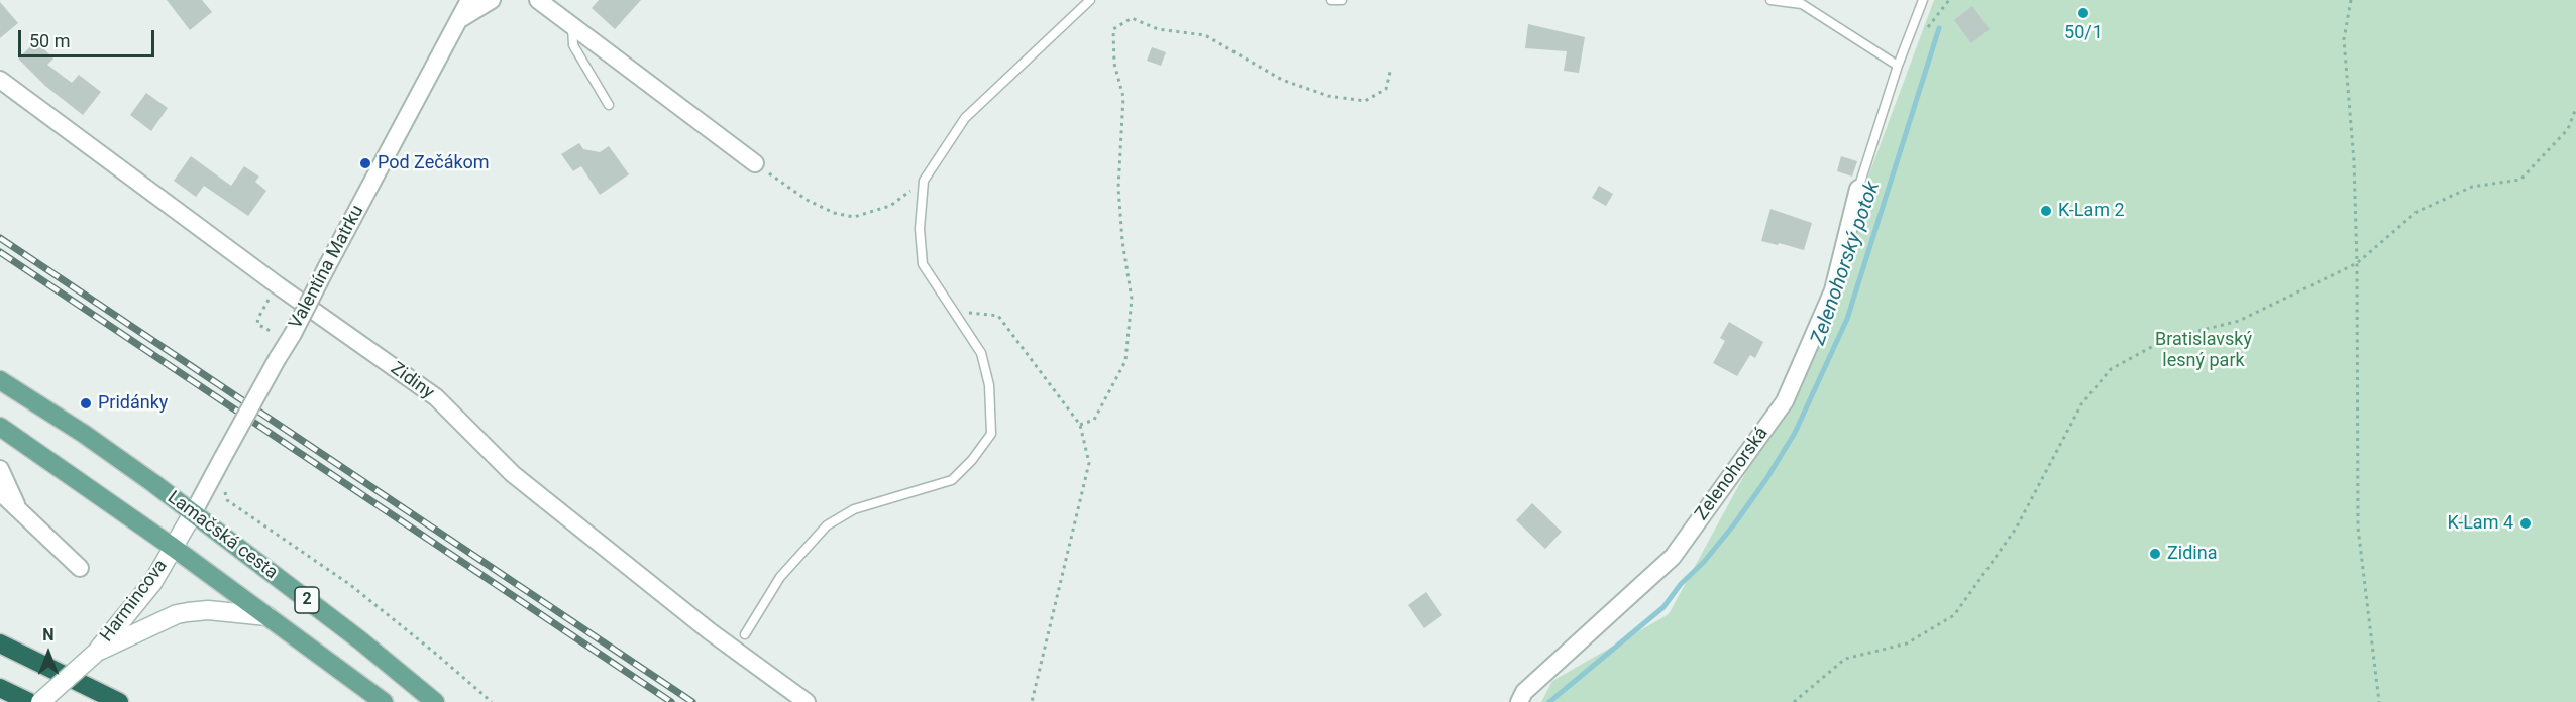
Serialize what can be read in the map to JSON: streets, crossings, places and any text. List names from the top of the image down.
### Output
{
  "streets": {
    "main road": ["Lamačská cesta", "2"],
    "street": [
      "Valentína Matrku",
      "Zidiny",
      "Zelenohorská",
      "Harmincova"
    ]
  },
  "crossings": [
    ["Valentína Matrku", "Lamačská cesta"],
    ["Valentína Matrku", "Harmincova"],
    ["Lamačská cesta", "Harmincova"]
  ],
  "water": ["Zelenohorský potok"],
  "parks": ["Bratislavský lesný park"],
  "places": [
    "50/1",
    "Pod Zečákom",
    "K-Lam 2",
    "Pridánky",
    "K-Lam 4",
    "Zidina"
  ],
  "scale_bar": "50 m",
  "north": "top"
}
